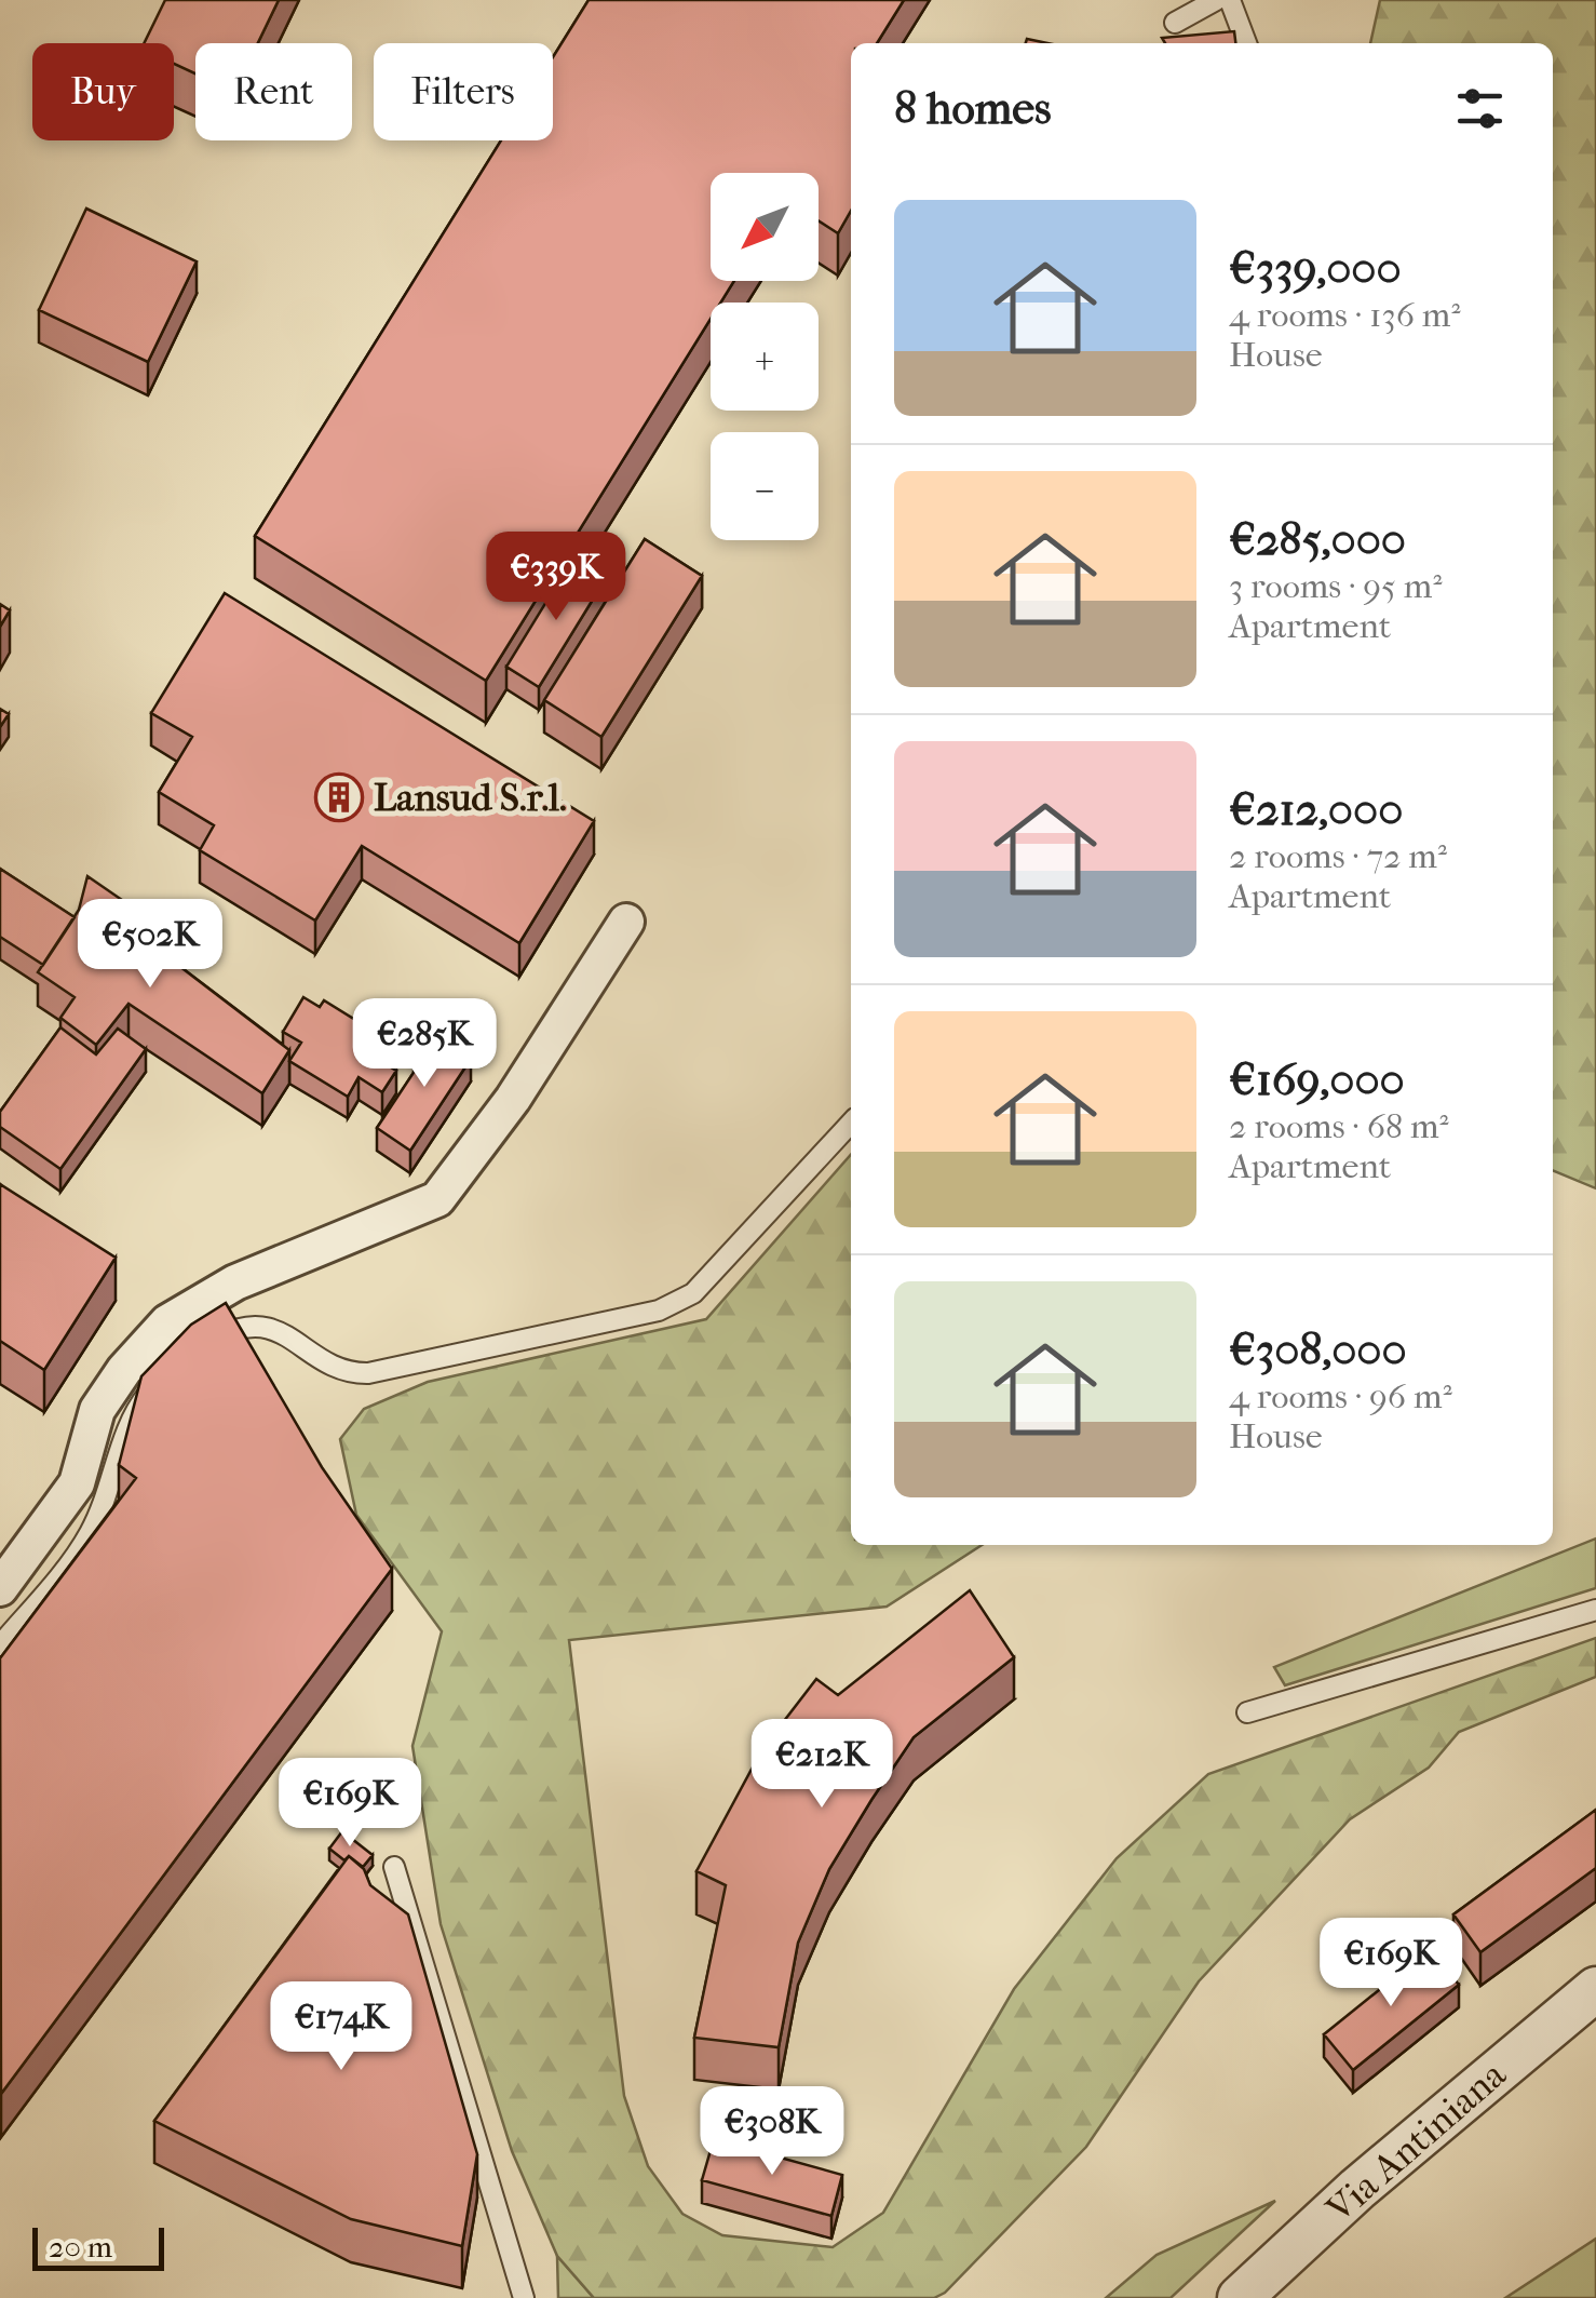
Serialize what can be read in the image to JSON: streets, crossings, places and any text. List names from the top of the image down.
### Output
{
  "streets": {
    "street": ["Via Antiniana"]
  },
  "places": {
    "building": ["Lansud S.r.l."]
  },
  "scale_bar": "20 m",
  "north": "bottom left",
  "page": {
    "chip": ["Buy", "Rent", "Filters"],
    "heading": "8 homes",
    "map_buttons": ["+", "−"],
    "list": [
      {
        "name": "€339,000",
        "note": "4 rooms · 136 m² · House"
      },
      {
        "name": "€285,000",
        "note": "3 rooms · 95 m² · Apartment"
      },
      {
        "name": "€212,000",
        "note": "2 rooms · 72 m² · Apartment"
      },
      {
        "name": "€169,000",
        "note": "2 rooms · 68 m² · Apartment"
      },
      {
        "name": "€308,000",
        "note": "4 rooms · 96 m² · House"
      }
    ],
    "price": [
      "€339K",
      "€502K",
      "€285K",
      "€212K",
      "€169K",
      "€169K",
      "€174K",
      "€308K"
    ],
    "scale": "20 m"
  }
}
